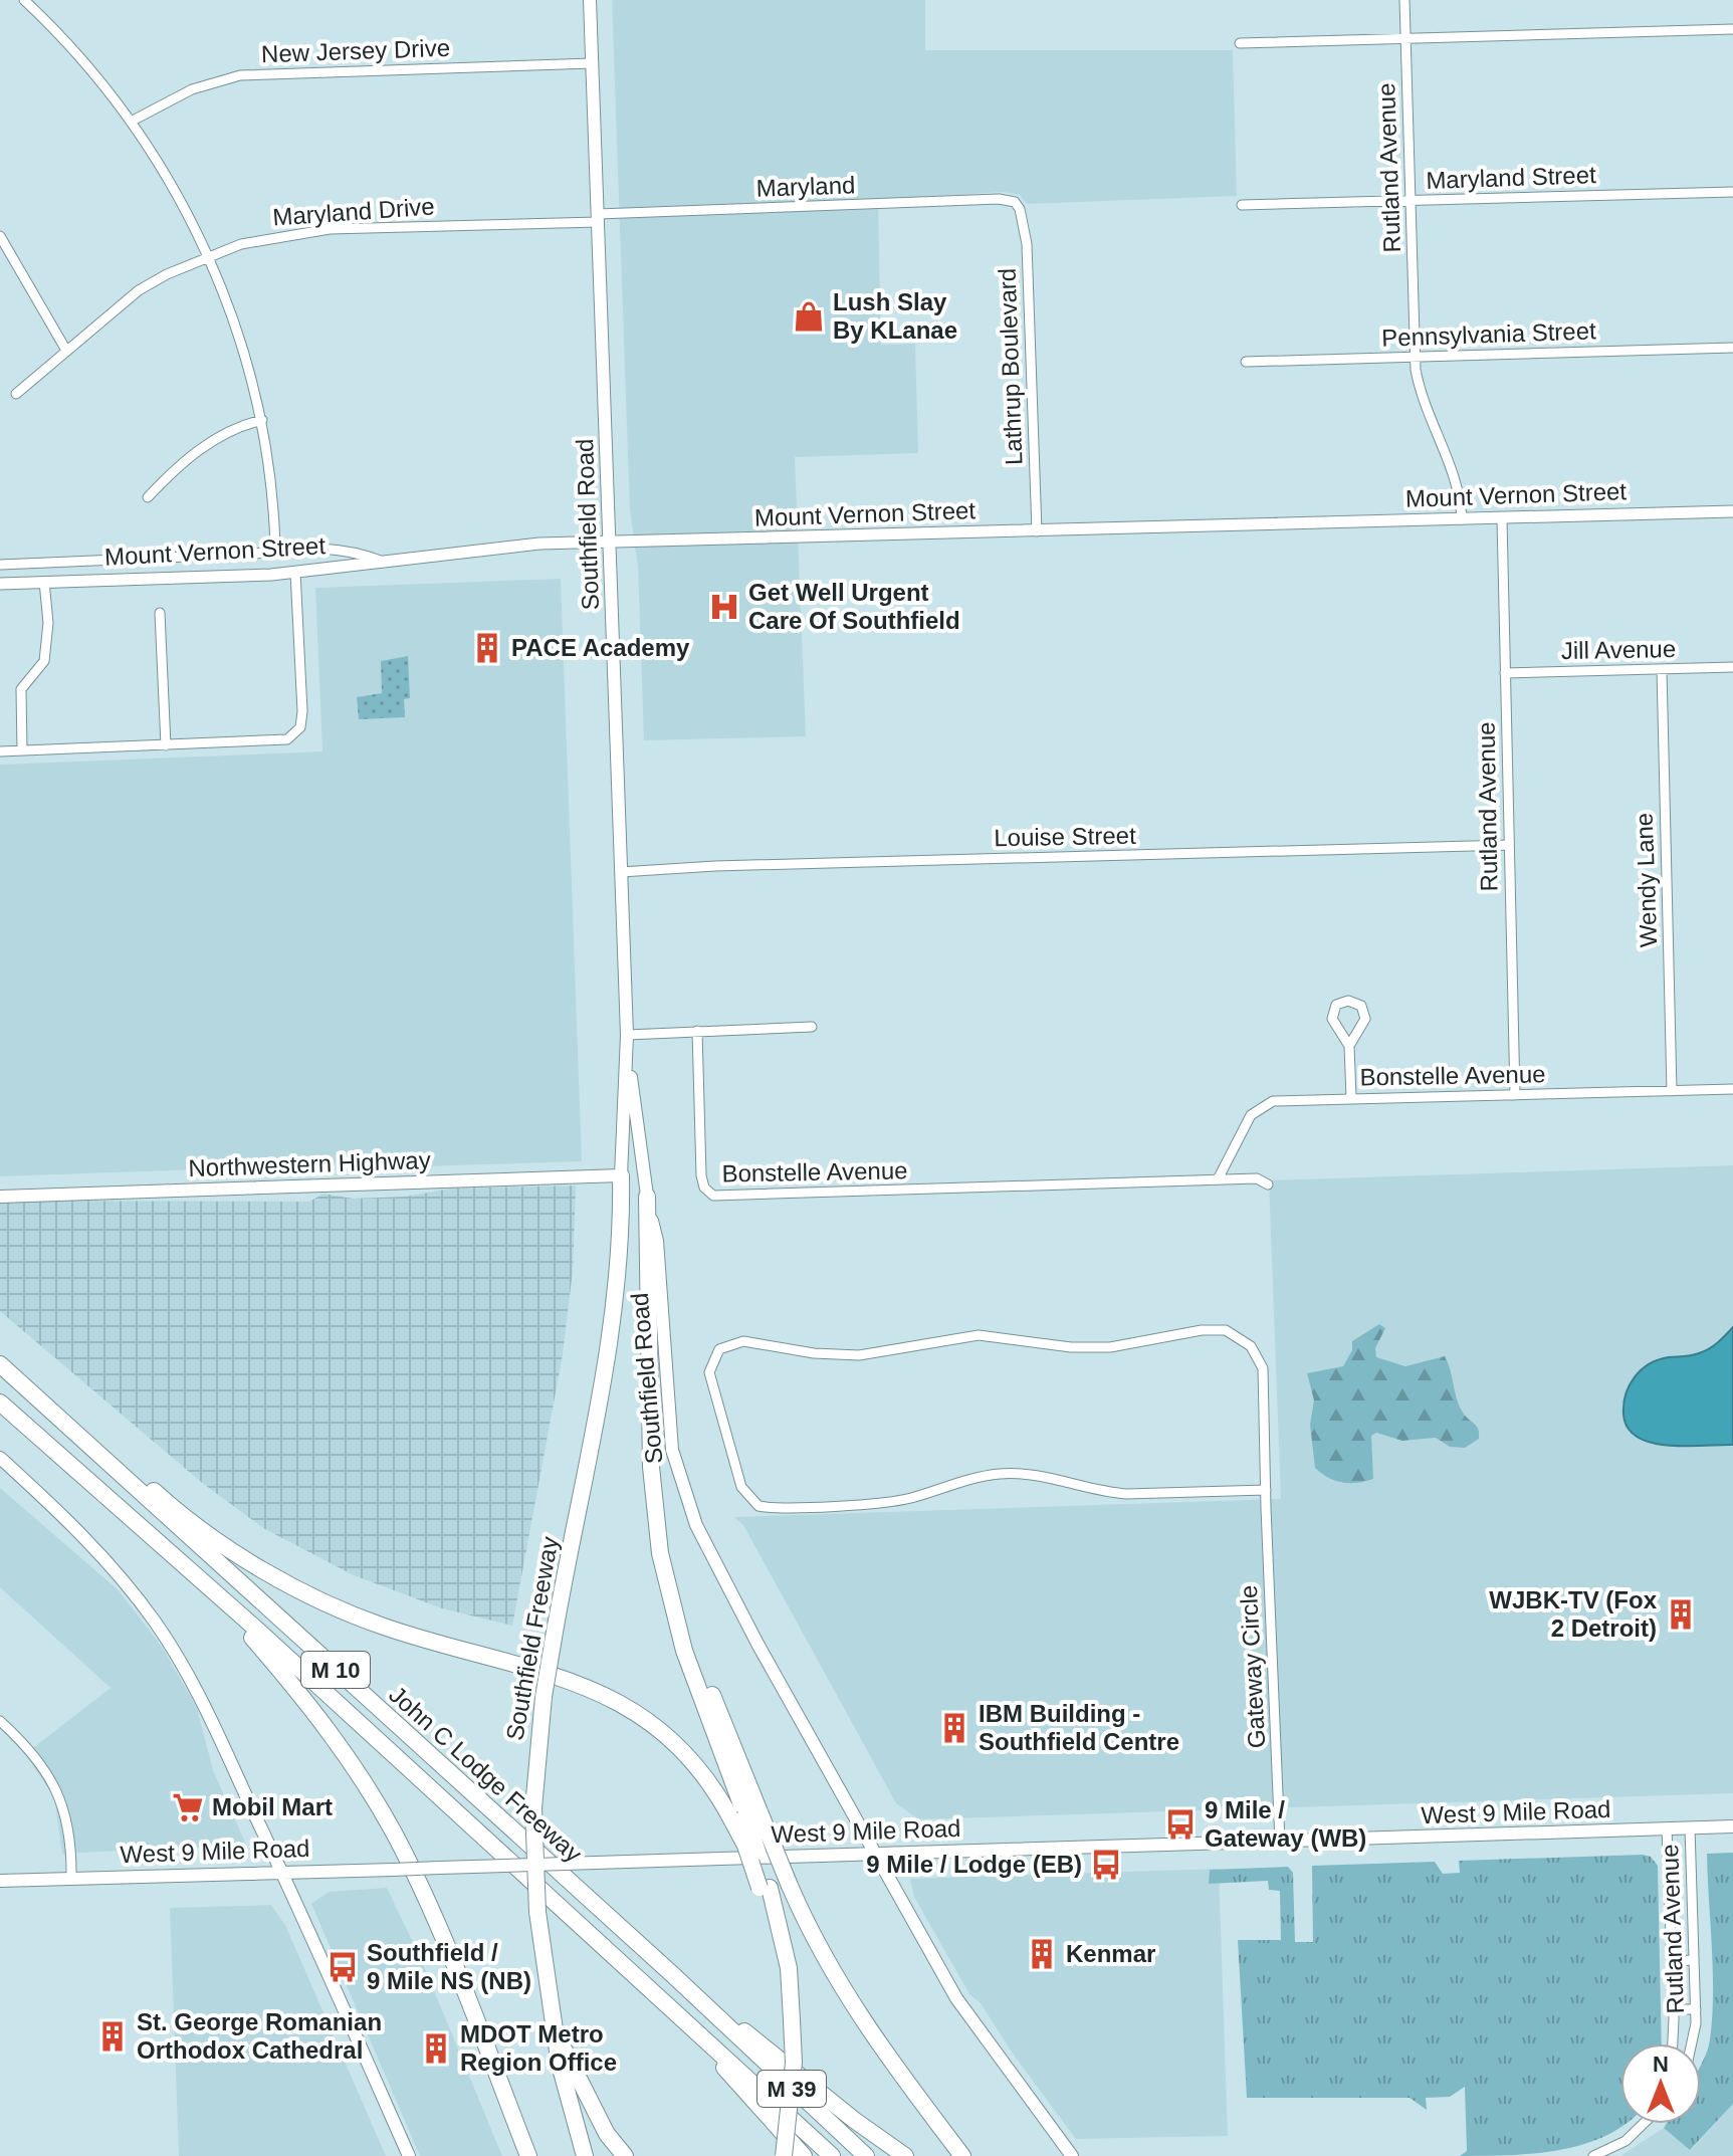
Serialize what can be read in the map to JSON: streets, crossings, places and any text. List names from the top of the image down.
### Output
{
  "streets": {
    "highway": [
      "Southfield Freeway",
      "M 10",
      "John C Lodge Freeway",
      "M 39"
    ],
    "main road": ["Southfield Road", "Northwestern Highway", "West 9 Mile Road"],
    "street": [
      "New Jersey Drive",
      "Rutland Avenue",
      "Maryland Street",
      "Maryland",
      "Maryland Drive",
      "Pennsylvania Street",
      "Lathrup Boulevard",
      "Mount Vernon Street",
      "Jill Avenue",
      "Louise Street",
      "Wendy Lane",
      "Bonstelle Avenue",
      "Gateway Circle"
    ]
  },
  "crossings": [
    ["New Jersey Drive", "Southfield Road"],
    ["Rutland Avenue", "Maryland Street"],
    ["Rutland Avenue", "Pennsylvania Street"],
    ["Rutland Avenue", "Mount Vernon Street"],
    ["Rutland Avenue", "Jill Avenue"],
    ["Rutland Avenue", "Louise Street"],
    ["Rutland Avenue", "Bonstelle Avenue"],
    ["Rutland Avenue", "West 9 Mile Road"],
    ["Maryland", "Maryland Drive"],
    ["Maryland", "Lathrup Boulevard"],
    ["Maryland", "Southfield Road"],
    ["Maryland Drive", "Southfield Road"],
    ["Lathrup Boulevard", "Mount Vernon Street"],
    ["Mount Vernon Street", "Southfield Road"],
    ["Southfield Road", "Louise Street"],
    ["Southfield Road", "Northwestern Highway"],
    ["Southfield Road", "Southfield Freeway"],
    ["Southfield Road", "West 9 Mile Road"],
    ["Jill Avenue", "Wendy Lane"],
    ["Wendy Lane", "Bonstelle Avenue"],
    ["Northwestern Highway", "Southfield Freeway"],
    ["Gateway Circle", "West 9 Mile Road"]
  ],
  "places": {
    "shop": ["Lush Slay By KLanae"],
    "hospital": ["Get Well Urgent Care Of Southfield"],
    "building": [
      "PACE Academy",
      "WJBK-TV (Fox 2 Detroit)",
      "IBM Building - Southfield Centre",
      "Kenmar",
      "St. George Romanian Orthodox Cathedral",
      "MDOT Metro Region Office"
    ],
    "supermarket": ["Mobil Mart"],
    "bus stop": ["9 Mile / Gateway (WB)", "9 Mile / Lodge (EB)", "Southfield / 9 Mile NS (NB)"]
  },
  "north": "top"
}
